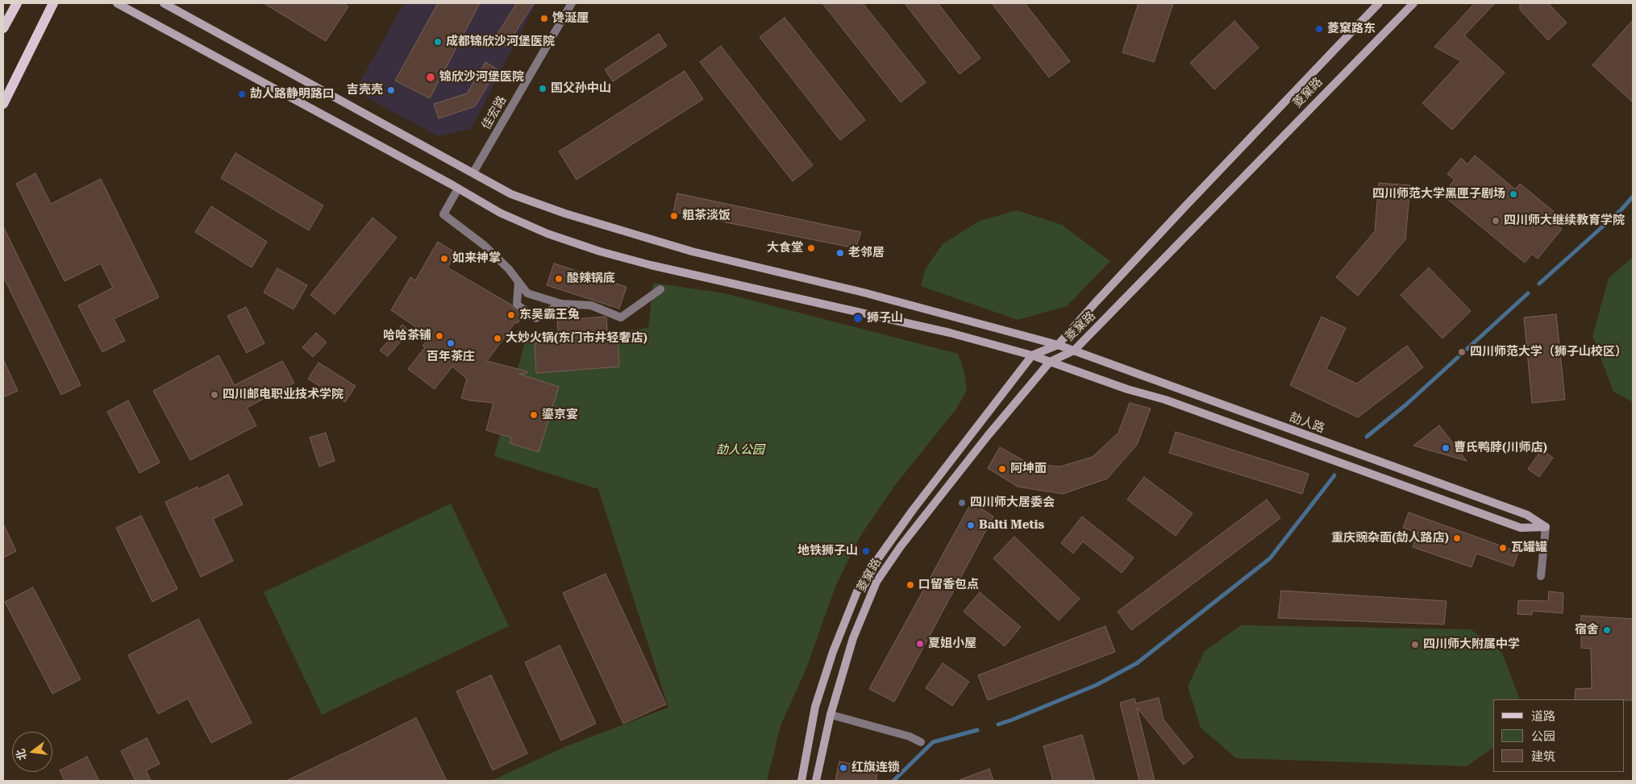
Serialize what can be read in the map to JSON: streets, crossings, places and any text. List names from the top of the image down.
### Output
{
  "streets": {
    "street": ["菱窠路", "佳宏路", "劼人路"]
  },
  "crossings": [
    ["菱窠路", "劼人路"],
    ["佳宏路", "劼人路"]
  ],
  "parks": ["劼人公园"],
  "places": [
    "馋涎厘",
    "菱窠路东",
    "成都锦欣沙河堡医院",
    "锦欣沙河堡医院",
    "国父孙中山",
    "吉壳壳",
    "劼人路静明路口",
    "四川师范大学黑匣子剧场",
    "粗茶淡饭",
    "四川师大继续教育学院",
    "大食堂",
    "老邻居",
    "如来神掌",
    "酸辣锅底",
    "东吴霸王兔",
    "狮子山",
    "哈哈茶铺",
    "大妙火锅(东门市井轻奢店)",
    "百年茶庄",
    "四川师范大学（狮子山校区）",
    "四川邮电职业技术学院",
    "鎏京宴",
    "曹氏鸭脖(川师店)",
    "阿坤面",
    "四川师大居委会",
    "Balti Metis",
    "重庆豌杂面(劼人路店)",
    "瓦罐罐",
    "地铁狮子山",
    "口留香包点",
    "宿舍",
    "夏姐小屋",
    "四川师大附属中学",
    "红旗连锁"
  ],
  "legend": ["道路", "公园", "建筑"],
  "north": "left"
}
